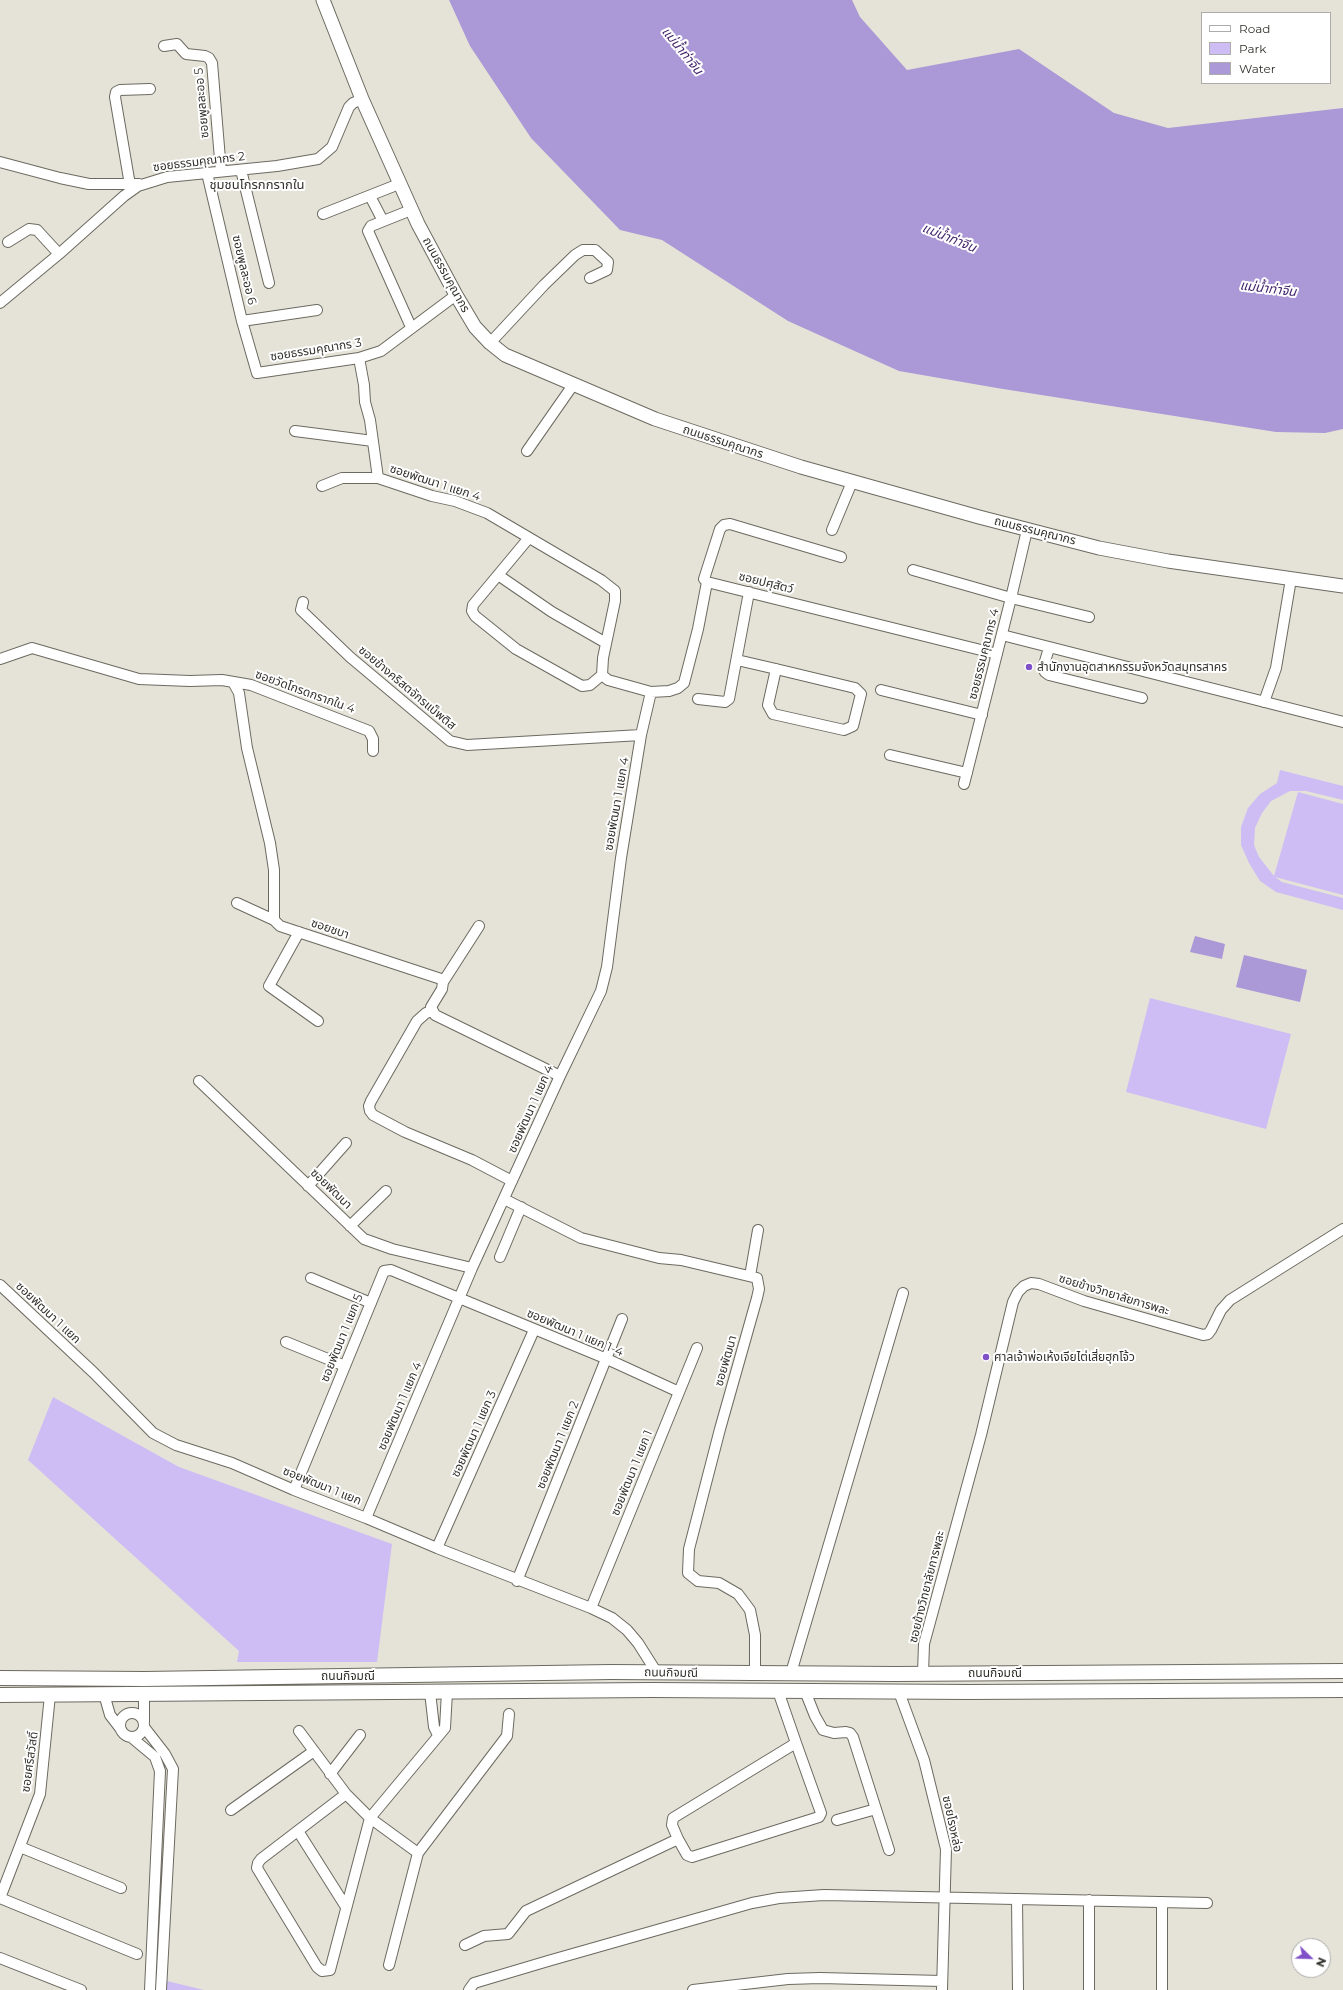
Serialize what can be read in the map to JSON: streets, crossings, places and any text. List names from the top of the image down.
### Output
{
  "streets": {
    "main road": ["ถนนกิจมณี"],
    "street": [
      "ซอยพูลละออ 5",
      "ซอยธรรมคุณากร 2",
      "ซอยพูลละออ 6",
      "ถนนธรรมคุณากร",
      "ซอยธรรมคุณากร 3",
      "ซอยพัฒนา 1 แยก 4",
      "ซอยปศุสัตว์",
      "ซอยธรรมคุณากร 4",
      "ซอยข้างคริสตจักรแบ็พติส",
      "ซอยวัดโกรดกรากใน 4",
      "ซอยชบา",
      "ซอยพัฒนา",
      "ซอยข้างวิทยาลัยการพละ",
      "ซอยพัฒนา 1 แยก",
      "ซอยพัฒนา 1 แยก 1-4",
      "ซอยพัฒนา 1 แยก 5",
      "ซอยพัฒนา 1 แยก 3",
      "ซอยพัฒนา 1 แยก 2",
      "ซอยพัฒนา 1 แยก 1",
      "ซอยศรีสวัสดิ์",
      "ซอยโรงหล่อ"
    ]
  },
  "crossings": [
    ["ซอยพูลละออ 5", "ซอยธรรมคุณากร 2"],
    ["ซอยธรรมคุณากร 2", "ซอยพูลละออ 6"],
    ["ซอยธรรมคุณากร 2", "ถนนธรรมคุณากร"],
    ["ซอยพูลละออ 6", "ซอยธรรมคุณากร 3"],
    ["ถนนธรรมคุณากร", "ซอยธรรมคุณากร 3"],
    ["ถนนธรรมคุณากร", "ซอยธรรมคุณากร 4"],
    ["ซอยธรรมคุณากร 3", "ซอยพัฒนา 1 แยก 4"],
    ["ซอยพัฒนา 1 แยก 4", "ซอยข้างคริสตจักรแบ็พติส"],
    ["ซอยพัฒนา 1 แยก 4", "ซอยพัฒนา"],
    ["ซอยพัฒนา 1 แยก 4", "ซอยพัฒนา 1 แยก"],
    ["ซอยพัฒนา 1 แยก 4", "ซอยพัฒนา 1 แยก 1-4"],
    ["ซอยพัฒนา 1 แยก 4", "ซอยพัฒนา 1 แยก 5"],
    ["ซอยปศุสัตว์", "ซอยธรรมคุณากร 4"],
    ["ซอยพัฒนา", "ถนนกิจมณี"],
    ["ซอยข้างวิทยาลัยการพละ", "ถนนกิจมณี"],
    ["ซอยพัฒนา 1 แยก", "ซอยพัฒนา 1 แยก 5"],
    ["ซอยพัฒนา 1 แยก", "ซอยพัฒนา 1 แยก 3"],
    ["ซอยพัฒนา 1 แยก", "ซอยพัฒนา 1 แยก 2"],
    ["ซอยพัฒนา 1 แยก", "ซอยพัฒนา 1 แยก 1"],
    ["ซอยพัฒนา 1 แยก", "ถนนกิจมณี"],
    ["ซอยพัฒนา 1 แยก 1-4", "ซอยพัฒนา 1 แยก 5"],
    ["ซอยพัฒนา 1 แยก 1-4", "ซอยพัฒนา 1 แยก 3"],
    ["ซอยพัฒนา 1 แยก 1-4", "ซอยพัฒนา 1 แยก 2"],
    ["ซอยพัฒนา 1 แยก 1-4", "ซอยพัฒนา 1 แยก 1"],
    ["ถนนกิจมณี", "ซอยศรีสวัสดิ์"],
    ["ถนนกิจมณี", "ซอยโรงหล่อ"]
  ],
  "districts": ["ชุมชนโกรกกรากใน"],
  "water": ["แม่น้ำท่าจีน"],
  "places": ["สำนักงานอุตสาหกรรมจังหวัดสมุทรสาคร", "ศาลเจ้าพ่อเห้งเจียไต่เสี่ยฮุกโจ้ว"],
  "legend": ["Road", "Park", "Water"],
  "north": "bottom right"
}
